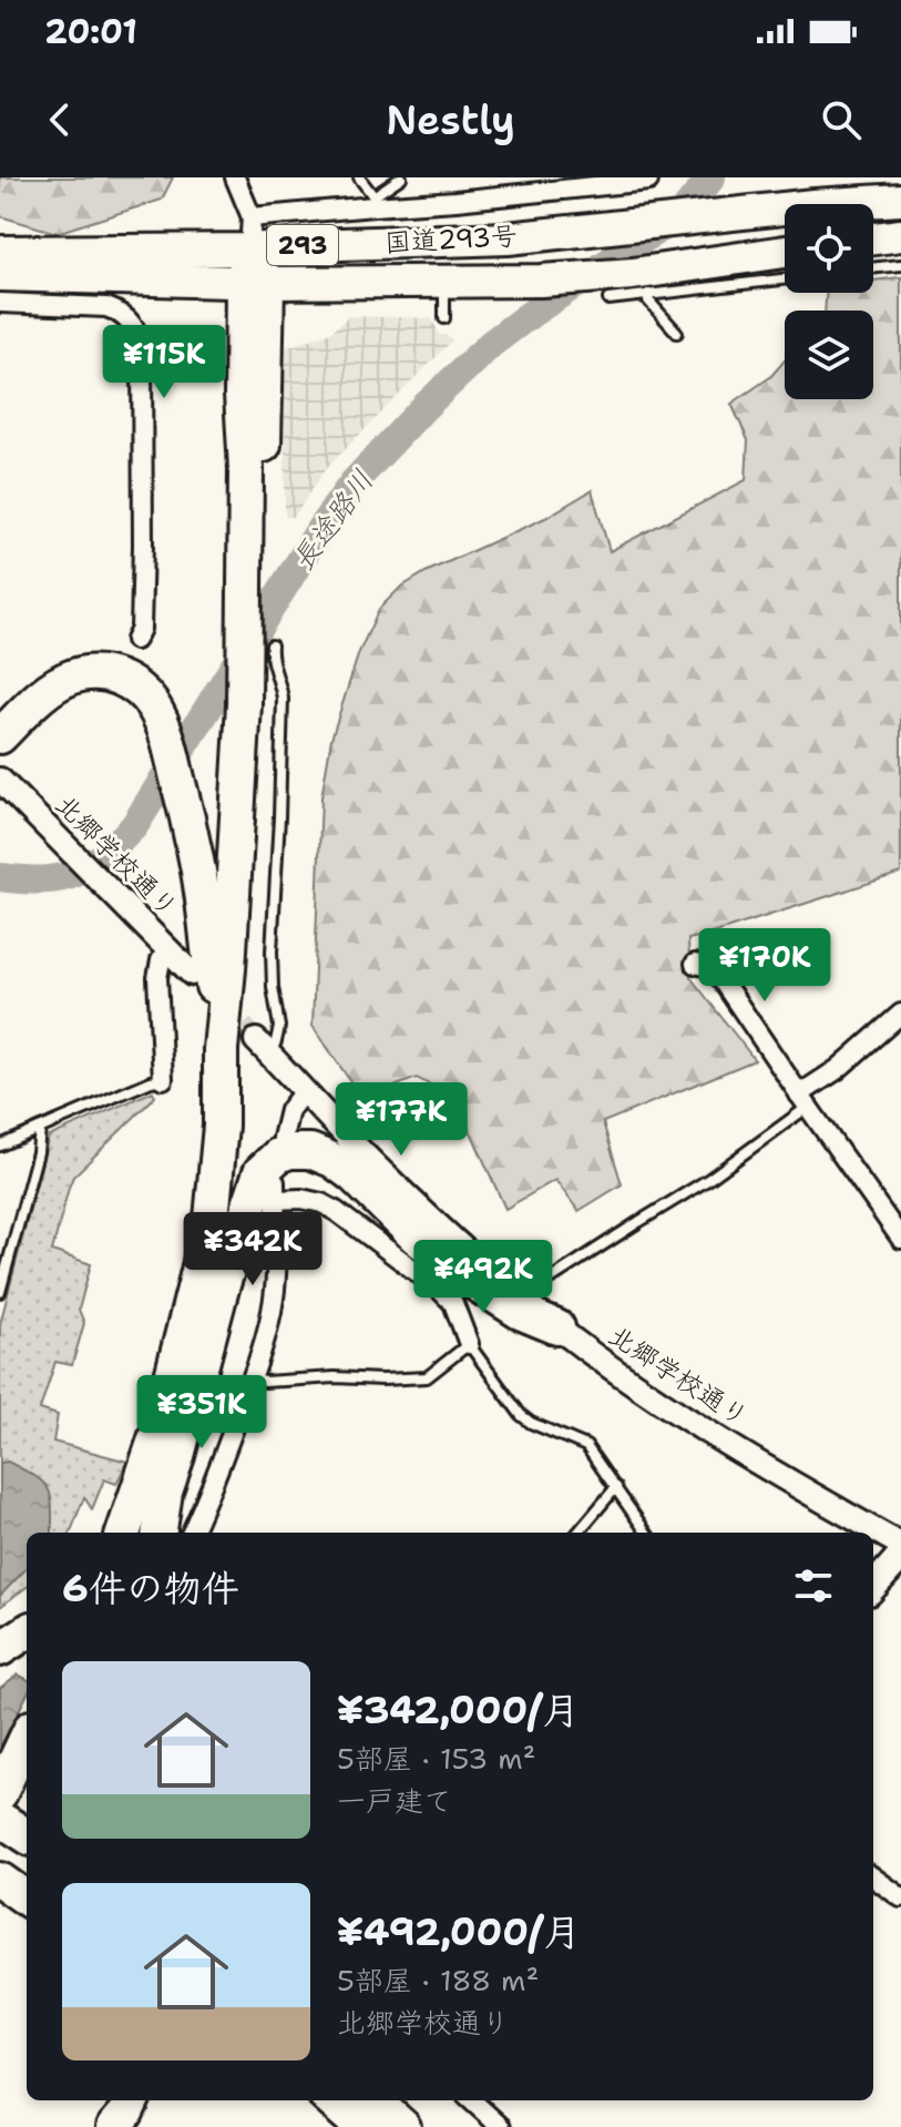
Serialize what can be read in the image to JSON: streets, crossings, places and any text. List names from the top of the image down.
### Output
{
  "streets": {
    "highway": ["国道293号", "293"],
    "street": ["北郷学校通り"]
  },
  "water": ["長途路川"],
  "page": {
    "status": "20:01",
    "header": "Nestly",
    "price": [
      "¥115K",
      "¥170K",
      "¥177K",
      "¥342K",
      "¥492K",
      "¥351K"
    ],
    "heading": "6件の物件",
    "list": [
      {
        "name": "¥342,000/月",
        "note": "5部屋 · 153 m² · 一戸建て"
      },
      {
        "name": "¥492,000/月",
        "note": "5部屋 · 188 m² · 北郷学校通り"
      }
    ]
  }
}
